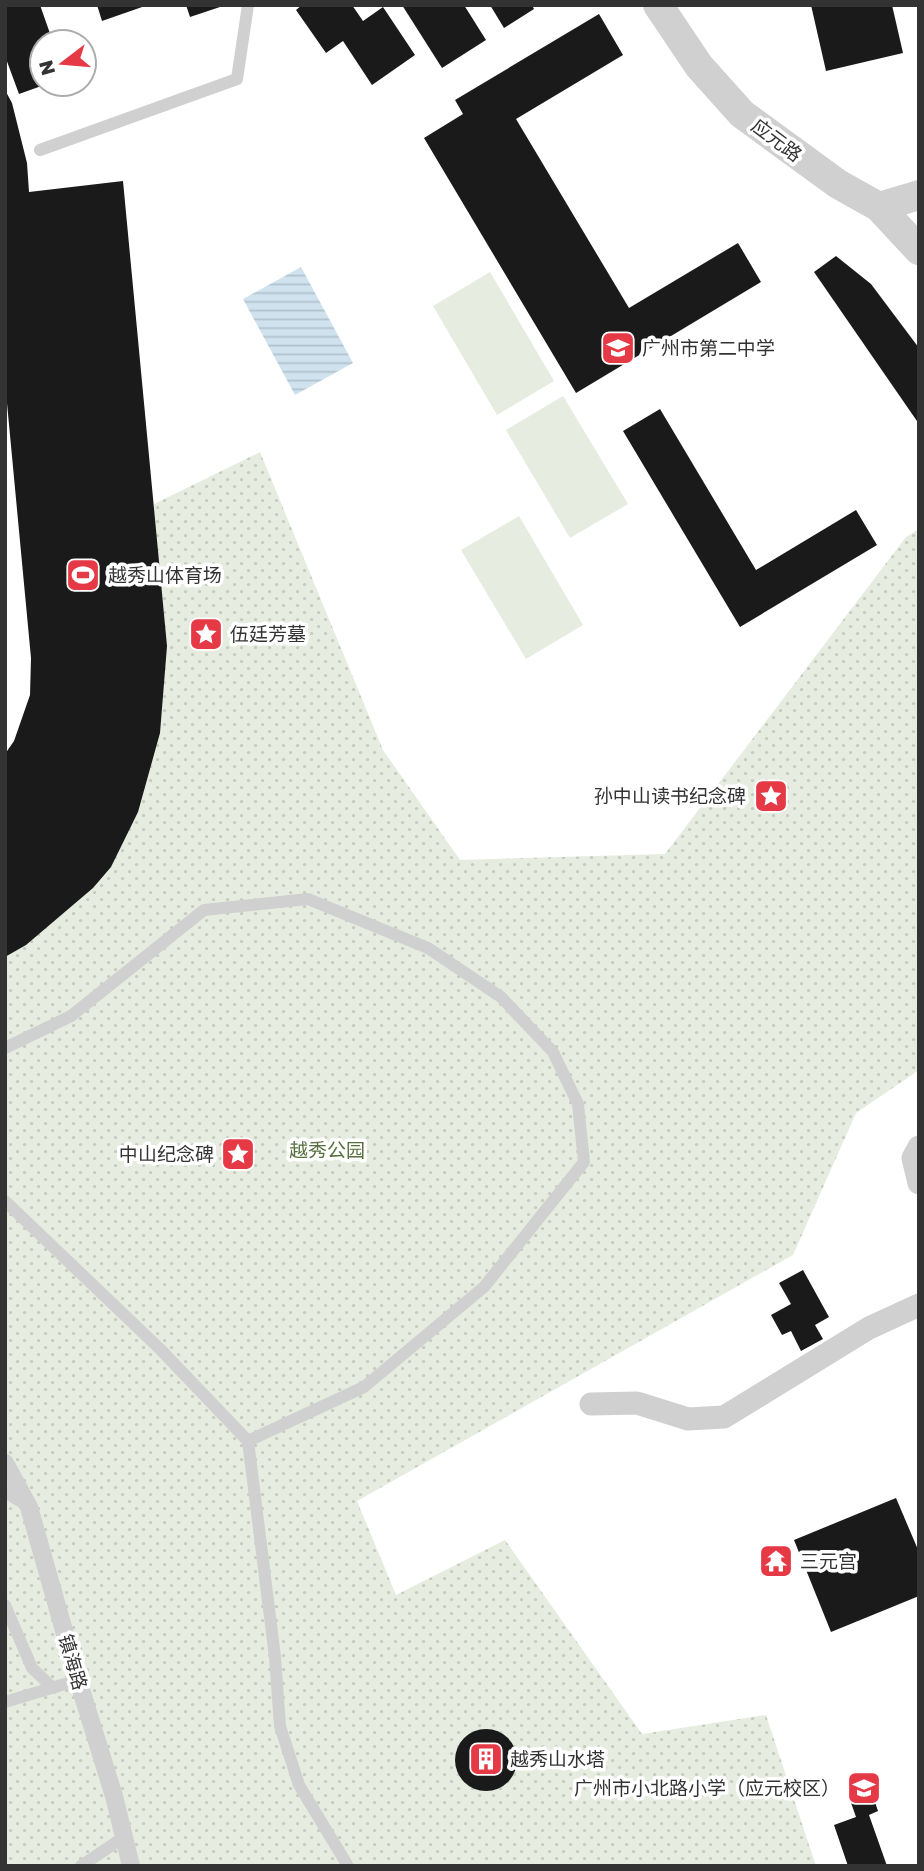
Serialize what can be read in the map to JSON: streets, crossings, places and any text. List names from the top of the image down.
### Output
{
  "streets": {
    "street": ["应元路", "镇海路"]
  },
  "parks": ["越秀公园"],
  "places": {
    "school or university": ["广州市第二中学", "广州市小北路小学（应元校区）"],
    "sports": ["越秀山体育场"],
    "place": ["伍廷芳墓", "孙中山读书纪念碑", "中山纪念碑"],
    "temple": ["三元宫"],
    "building": ["越秀山水塔"]
  },
  "north": "left"
}
